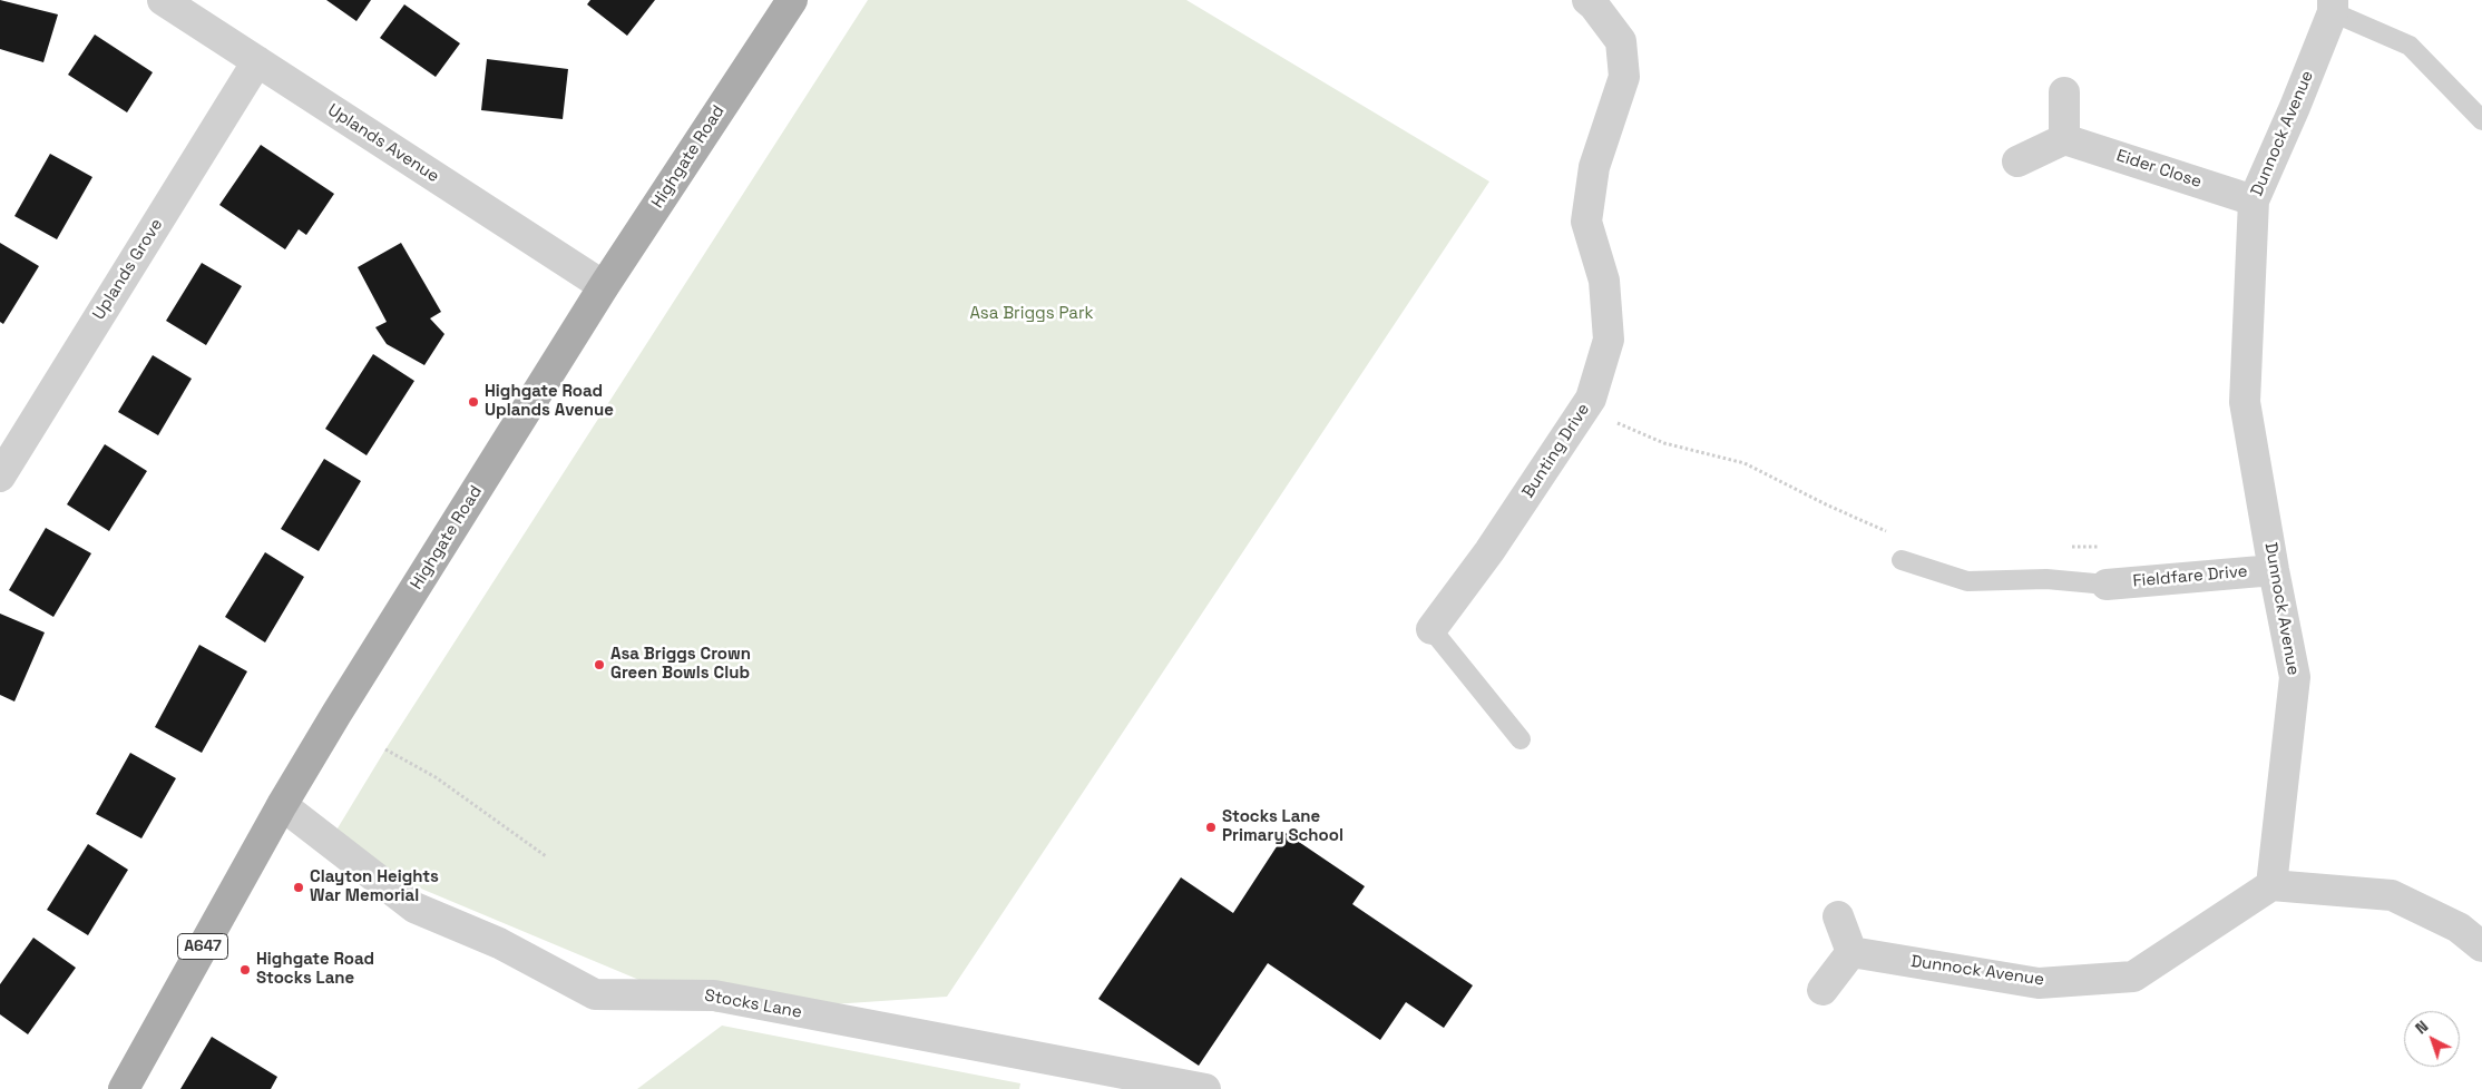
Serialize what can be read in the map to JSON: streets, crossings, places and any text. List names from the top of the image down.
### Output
{
  "streets": {
    "main road": ["Highgate Road", "A647"],
    "street": [
      "Dunnock Avenue",
      "Uplands Avenue",
      "Eider Close",
      "Uplands Grove",
      "Bunting Drive",
      "Fieldfare Drive",
      "Stocks Lane"
    ]
  },
  "crossings": [
    ["Dunnock Avenue", "Eider Close"],
    ["Dunnock Avenue", "Fieldfare Drive"],
    ["Uplands Avenue", "Highgate Road"],
    ["Uplands Avenue", "Uplands Grove"],
    ["Highgate Road", "Stocks Lane"]
  ],
  "parks": ["Asa Briggs Park"],
  "places": [
    "Highgate Road Uplands Avenue",
    "Asa Briggs Crown Green Bowls Club",
    "Stocks Lane Primary School",
    "Clayton Heights War Memorial",
    "Highgate Road Stocks Lane"
  ],
  "north": "top left"
}
